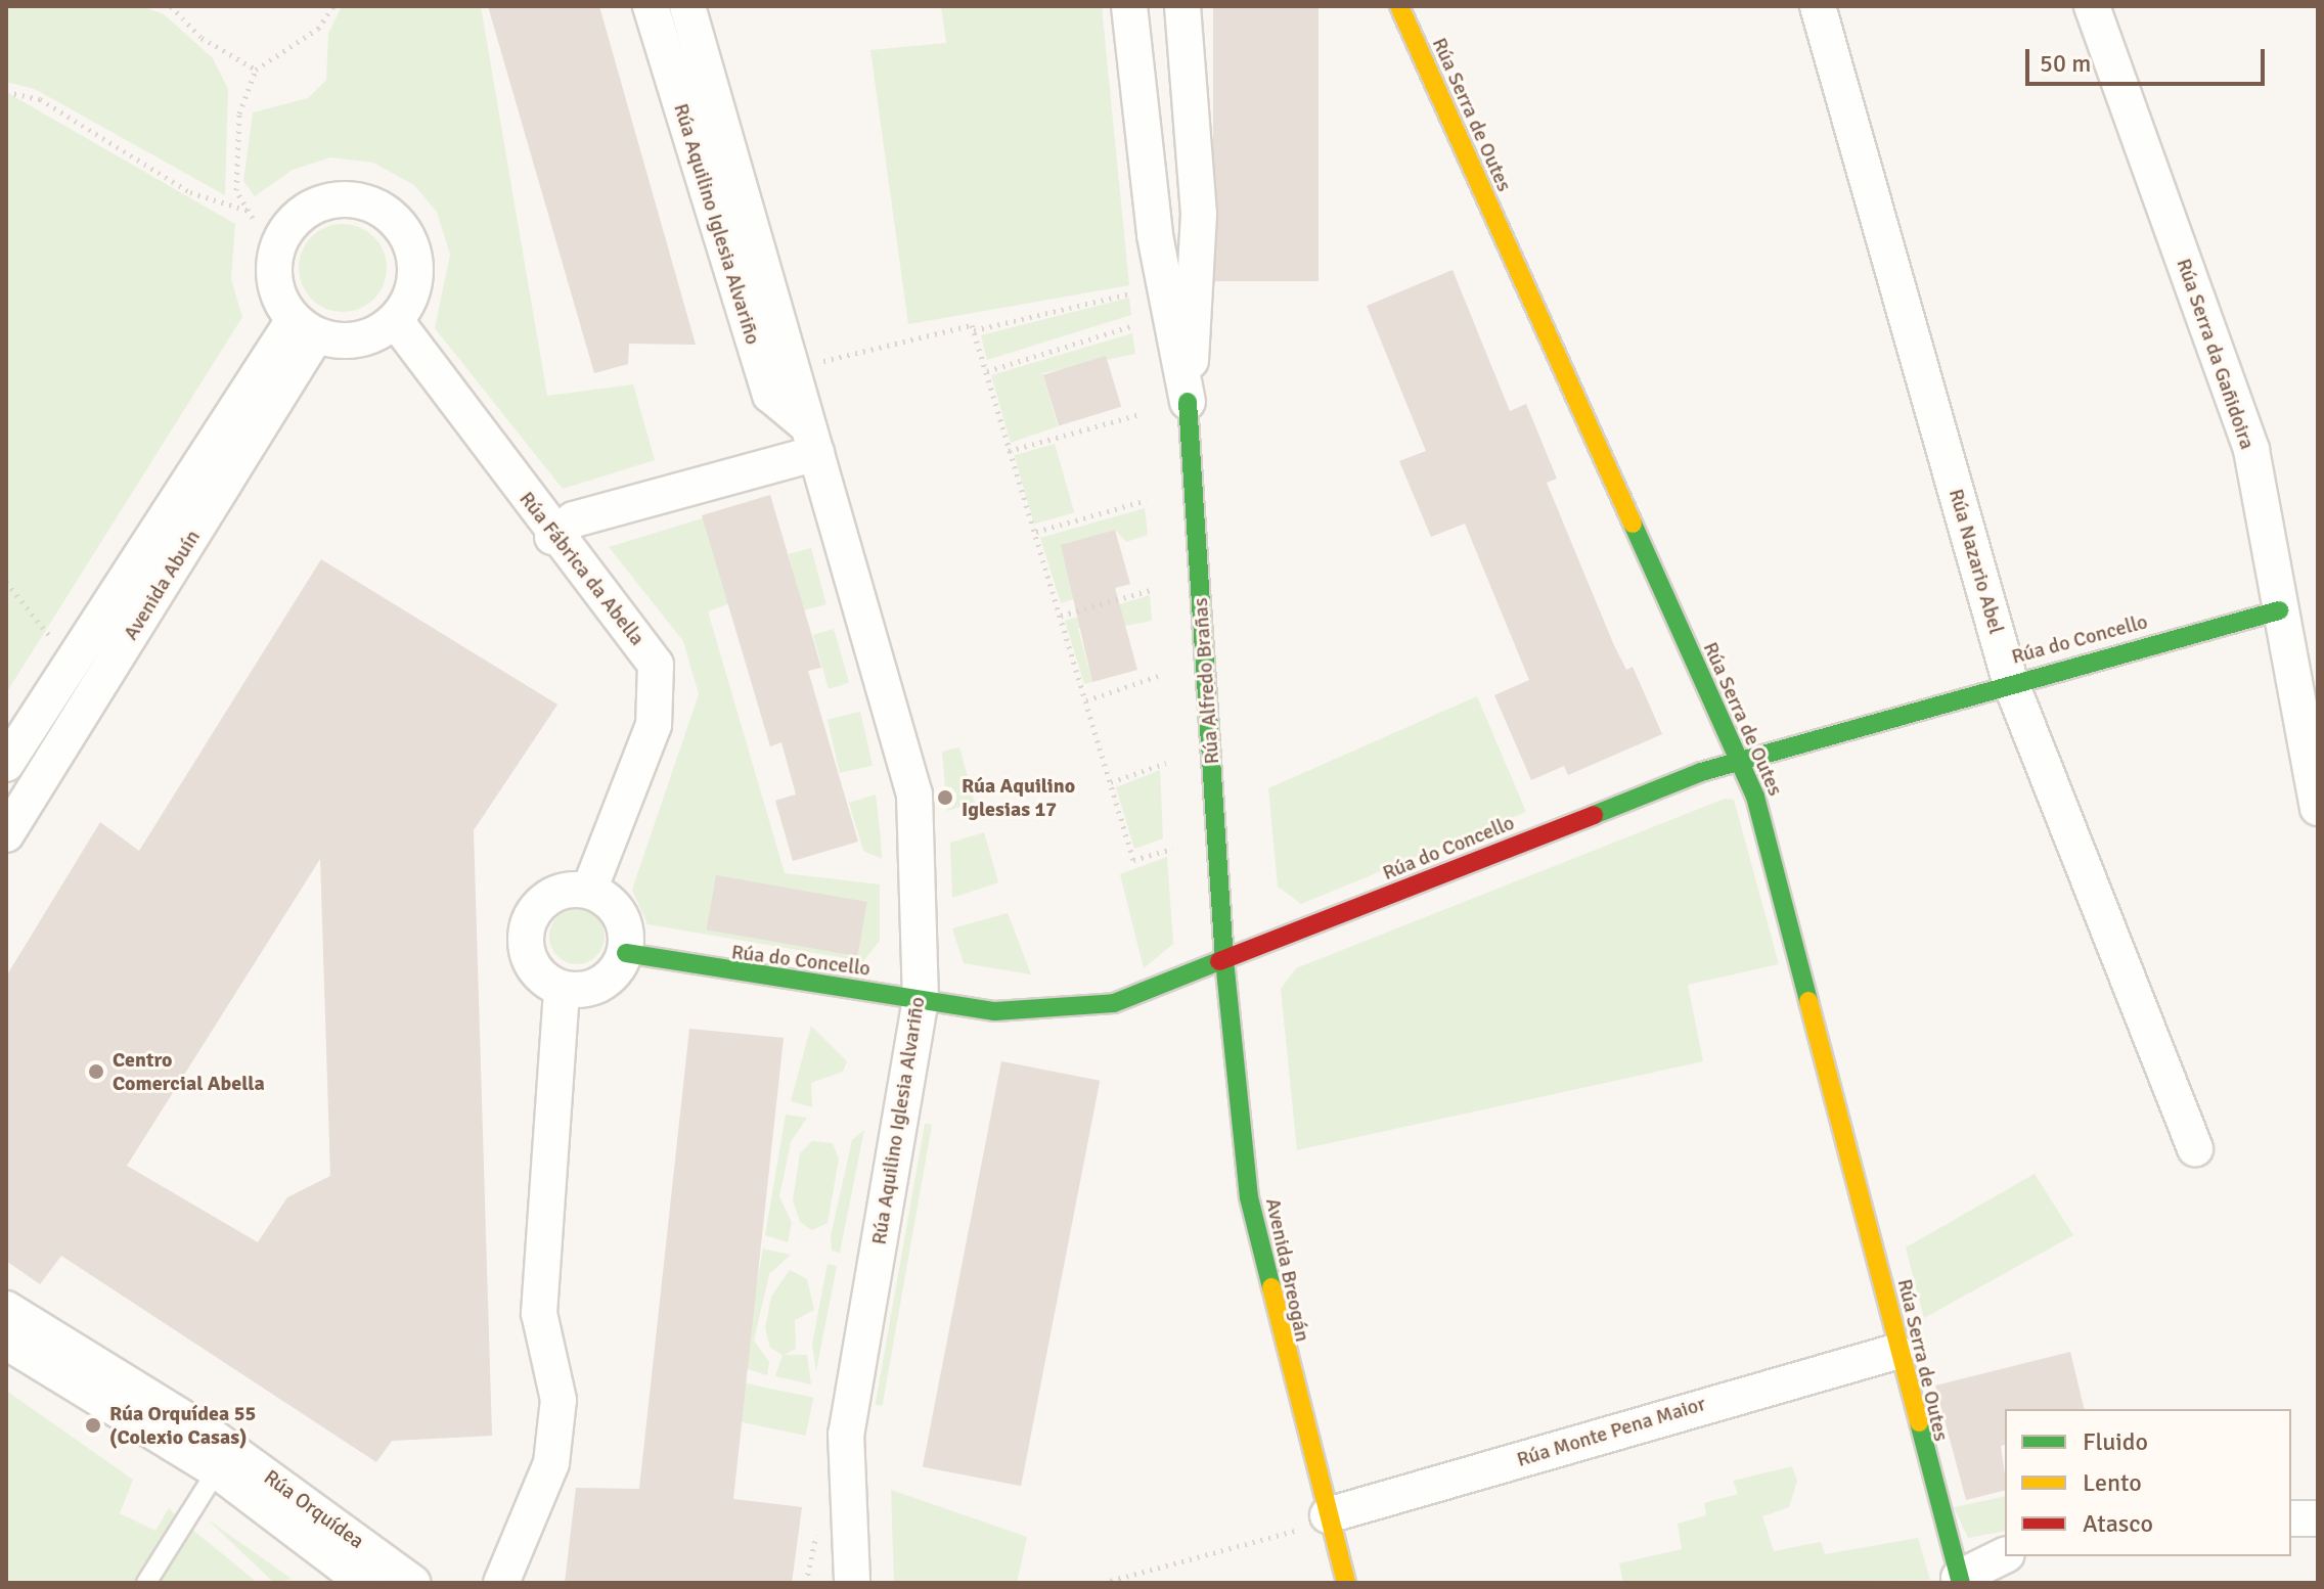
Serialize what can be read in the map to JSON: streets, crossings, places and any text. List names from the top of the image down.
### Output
{
  "streets": {
    "street": [
      "Rúa Serra de Outes",
      "Rúa Aquilino Iglesia Alvariño",
      "Rúa Serra da Gañidoira",
      "Rúa Nazario Abel",
      "Rúa Fábrica da Abella",
      "Avenida Abuín",
      "Rúa do Concello",
      "Rúa Alfredo Brañas",
      "Avenida Breogán",
      "Rúa Monte Pena Maior",
      "Rúa Orquídea"
    ]
  },
  "crossings": [
    ["Rúa Serra de Outes", "Rúa do Concello"],
    ["Rúa Serra de Outes", "Rúa Monte Pena Maior"],
    ["Rúa Aquilino Iglesia Alvariño", "Rúa do Concello"],
    ["Rúa Serra da Gañidoira", "Rúa do Concello"],
    ["Rúa Nazario Abel", "Rúa do Concello"],
    ["Rúa Fábrica da Abella", "Avenida Abuín"],
    ["Rúa Fábrica da Abella", "Rúa do Concello"],
    ["Rúa do Concello", "Rúa Alfredo Brañas"],
    ["Rúa do Concello", "Avenida Breogán"],
    ["Rúa Alfredo Brañas", "Avenida Breogán"],
    ["Avenida Breogán", "Rúa Monte Pena Maior"]
  ],
  "places": ["Rúa Aquilino Iglesias 17", "Centro Comercial Abella", "Rúa Orquídea 55 (Colexio Casas)"],
  "legend": ["Fluido", "Lento", "Atasco"],
  "scale_bar": "50 m"
}
